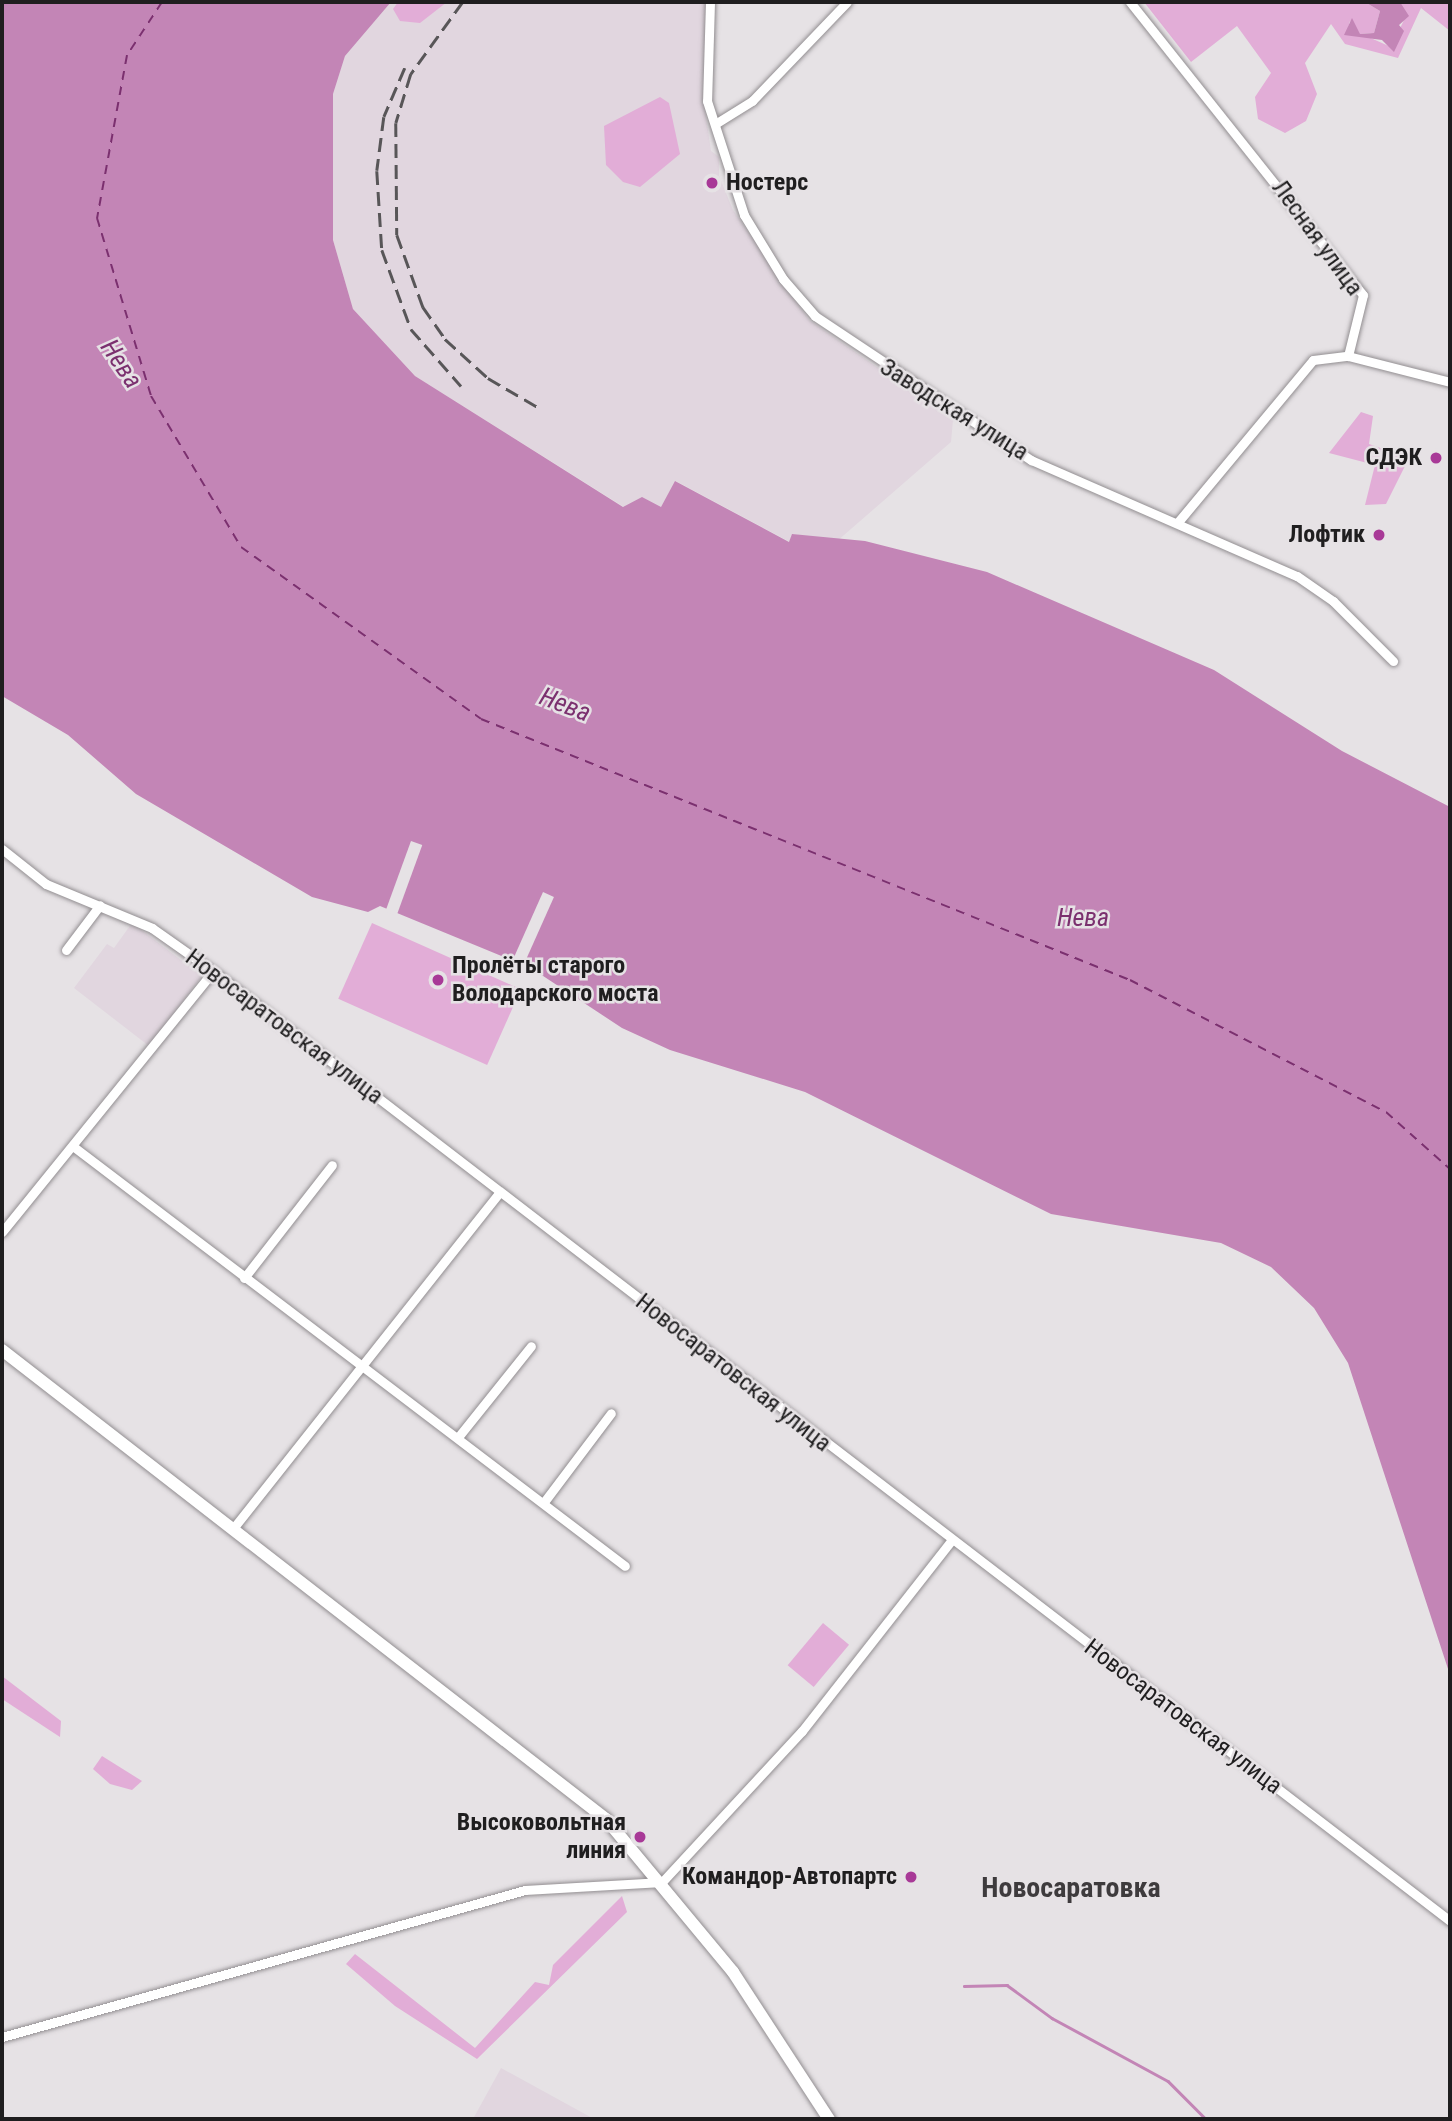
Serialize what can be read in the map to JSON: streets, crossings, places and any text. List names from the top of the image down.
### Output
{
  "streets": {
    "street": ["Лесная улица", "Заводская улица", "Новосаратовская улица"]
  },
  "districts": ["Новосаратовка"],
  "water": ["Нева"],
  "places": [
    "Ностерс",
    "СДЭК",
    "Лофтик",
    "Пролёты старого Володарского моста",
    "Высоковольтная линия",
    "Командор-Автопартс"
  ]
}
